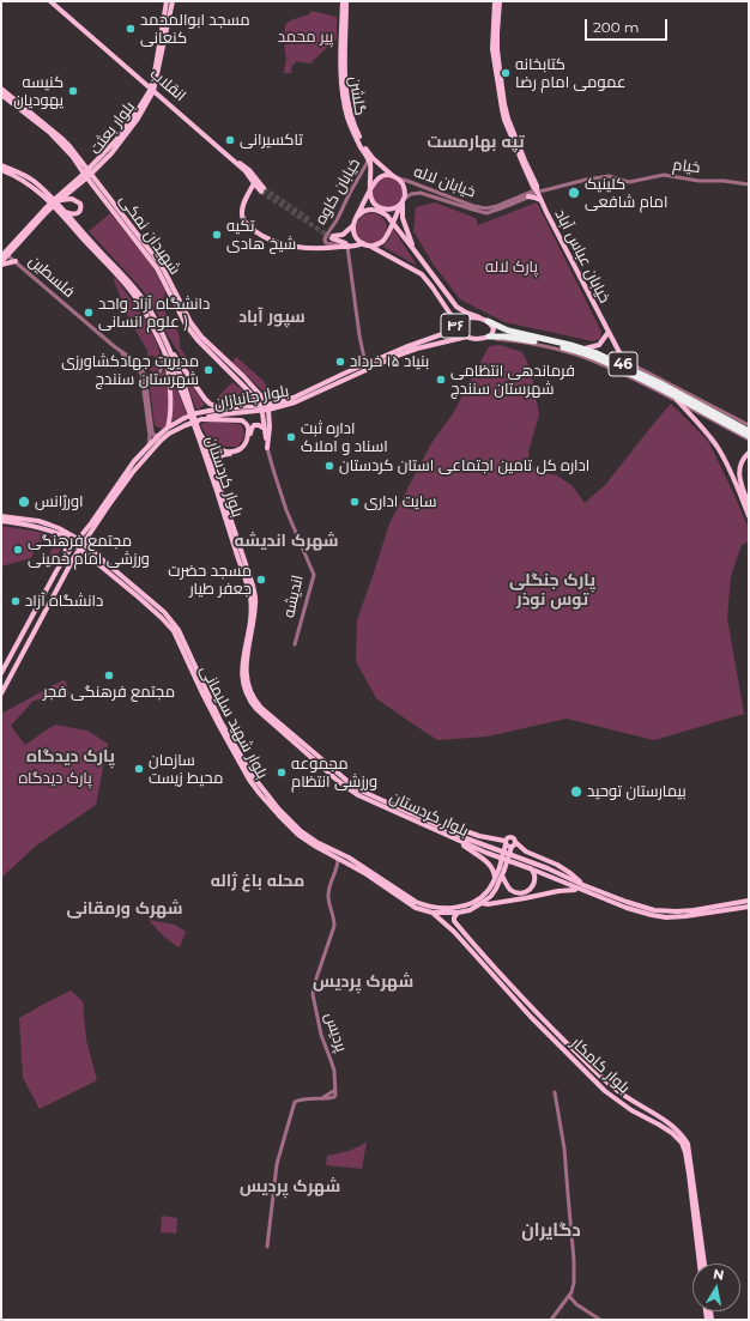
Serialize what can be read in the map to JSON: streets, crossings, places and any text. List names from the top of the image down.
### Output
{
  "streets": {
    "highway": ["46"],
    "main road": [
      "انقلاب",
      "گلشن",
      "بلوار بعثت",
      "شهیدان نمکی",
      "خیابان عباس آباد",
      "۴۶",
      "بلوار جانبازان",
      "بلوار کردستان",
      "اندیشه",
      "بلوار شهید سلیمانی",
      "بلوار کامکار"
    ],
    "street": [
      "خیام",
      "خیابان لاله",
      "خیابان کاوه",
      "فلسطین",
      "پردیس"
    ]
  },
  "crossings": [
    ["انقلاب", "بلوار بعثت"],
    ["گلشن", "خیابان لاله"],
    ["گلشن", "خیابان کاوه"],
    ["بلوار بعثت", "شهیدان نمکی"],
    ["بلوار بعثت", "فلسطین"],
    ["بلوار بعثت", "بلوار کردستان"],
    ["خیام", "خیابان لاله"],
    ["خیام", "خیابان عباس آباد"],
    ["خیابان لاله", "خیابان عباس آباد"],
    ["شهیدان نمکی", "بلوار جانبازان"],
    ["شهیدان نمکی", "اندیشه"],
    ["فلسطین", "بلوار جانبازان"],
    ["۴۶", "46"],
    ["۴۶", "بلوار جانبازان"],
    ["بلوار جانبازان", "بلوار کردستان"],
    ["بلوار جانبازان", "اندیشه"],
    ["بلوار جانبازان", "بلوار شهید سلیمانی"],
    ["بلوار شهید سلیمانی", "پردیس"],
    ["بلوار شهید سلیمانی", "بلوار کامکار"]
  ],
  "districts": [
    "تپه بهارمست",
    "سپور آباد",
    "شهرک اندیشه",
    "پارک جنگلی توس نوذر",
    "پارک دیدگاه",
    "محله باغ ژاله",
    "شهرک ورمقانی",
    "شهرک پردیس",
    "شهرک پردیس",
    "دگایران"
  ],
  "parks": ["پیر محمد", "پارک لاله", "پارک دیدگاه"],
  "places": [
    "مسجد ابوالمحمد کنعانی",
    "کتابخانه عمومی امام رضا",
    "کنیسه یهودیان",
    "تاکسیرانی",
    "کلینیک امام شافعی",
    "تکیه شیخ هادی",
    "دانشگاه آزاد واحد علوم انسانی )",
    "بنیاد ۱۵ خرداد",
    "مدیریت جهادکشاورزی شهرستان سنندج",
    "فرماندهی انتظامی شهرستان سنندج",
    "اداره ثبت اسناد و املاک",
    "اداره کل تامین اجتماعی استان کردستان",
    "اورژانس",
    "سایت اداری",
    "مجتمع فرهنگی ورزشی امام خمینی",
    "مسجد حضرت جعفر طیار",
    "دانشگاه آزاد",
    "مجتمع فرهنگی فجر",
    "سازمان محیط زیست",
    "مجموعه ورزشی انتظام",
    "بیمارستان توحید"
  ],
  "scale_bar": "200 m",
  "north": "top"
}
